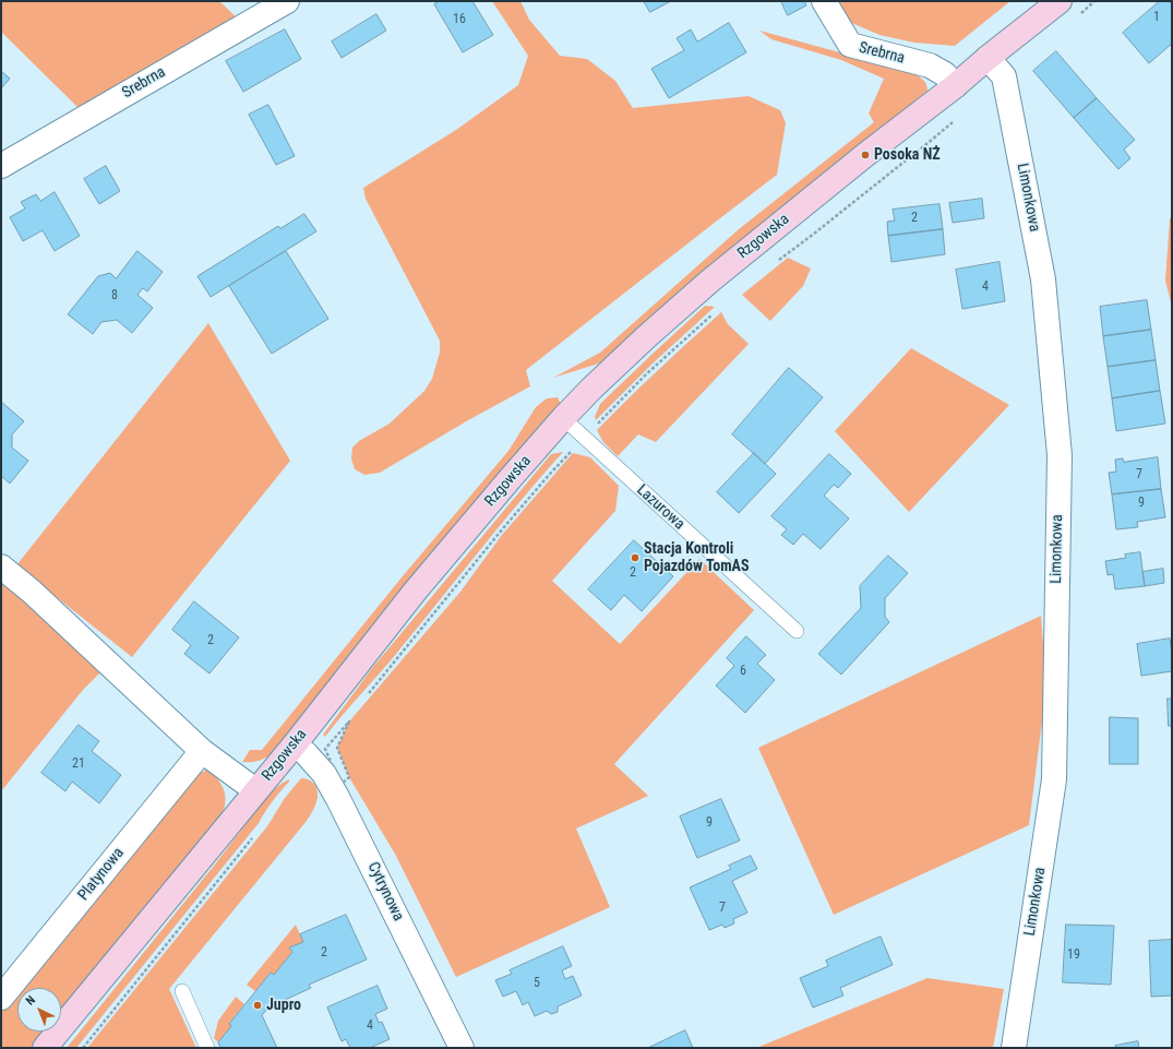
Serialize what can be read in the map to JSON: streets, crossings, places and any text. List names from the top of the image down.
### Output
{
  "streets": {
    "street": [
      "Srebrna",
      "Limonkowa",
      "Rzgowska",
      "Platynowa",
      "Cytrynowa"
    ],
    "lane": ["Lazurowa"]
  },
  "crossings": [
    ["Srebrna", "Rzgowska"],
    ["Limonkowa", "Rzgowska"],
    ["Rzgowska", "Lazurowa"],
    ["Rzgowska", "Cytrynowa"]
  ],
  "places": ["Posoka NŻ", "Stacja Kontroli Pojazdów TomAS", "Jupro"],
  "house_numbers": [
    "1",
    "16",
    "2",
    "4",
    "8",
    "7",
    "9",
    "2",
    "2",
    "6",
    "21",
    "9",
    "7",
    "2",
    "19",
    "5",
    "4"
  ],
  "north": "top left"
}
